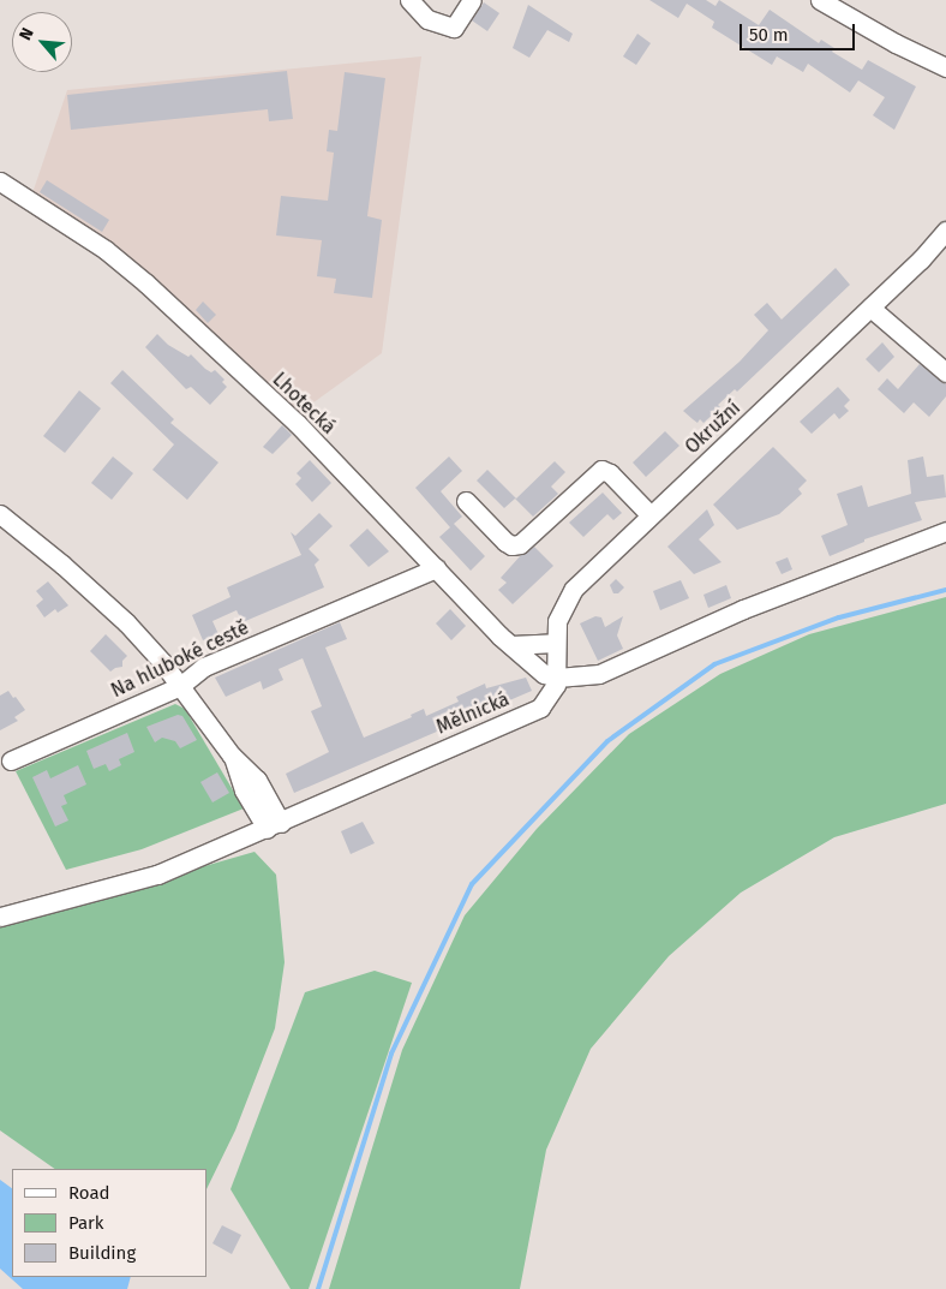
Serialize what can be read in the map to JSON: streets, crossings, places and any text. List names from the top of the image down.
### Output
{
  "streets": {
    "street": [
      "Lhotecká",
      "Okružní",
      "Na hluboké cestě",
      "Mělnická"
    ]
  },
  "crossings": [
    ["Lhotecká", "Okružní"],
    ["Lhotecká", "Na hluboké cestě"],
    ["Lhotecká", "Mělnická"],
    ["Okružní", "Mělnická"]
  ],
  "legend": ["Road", "Park", "Building"],
  "scale_bar": "50 m",
  "north": "top left"
}
